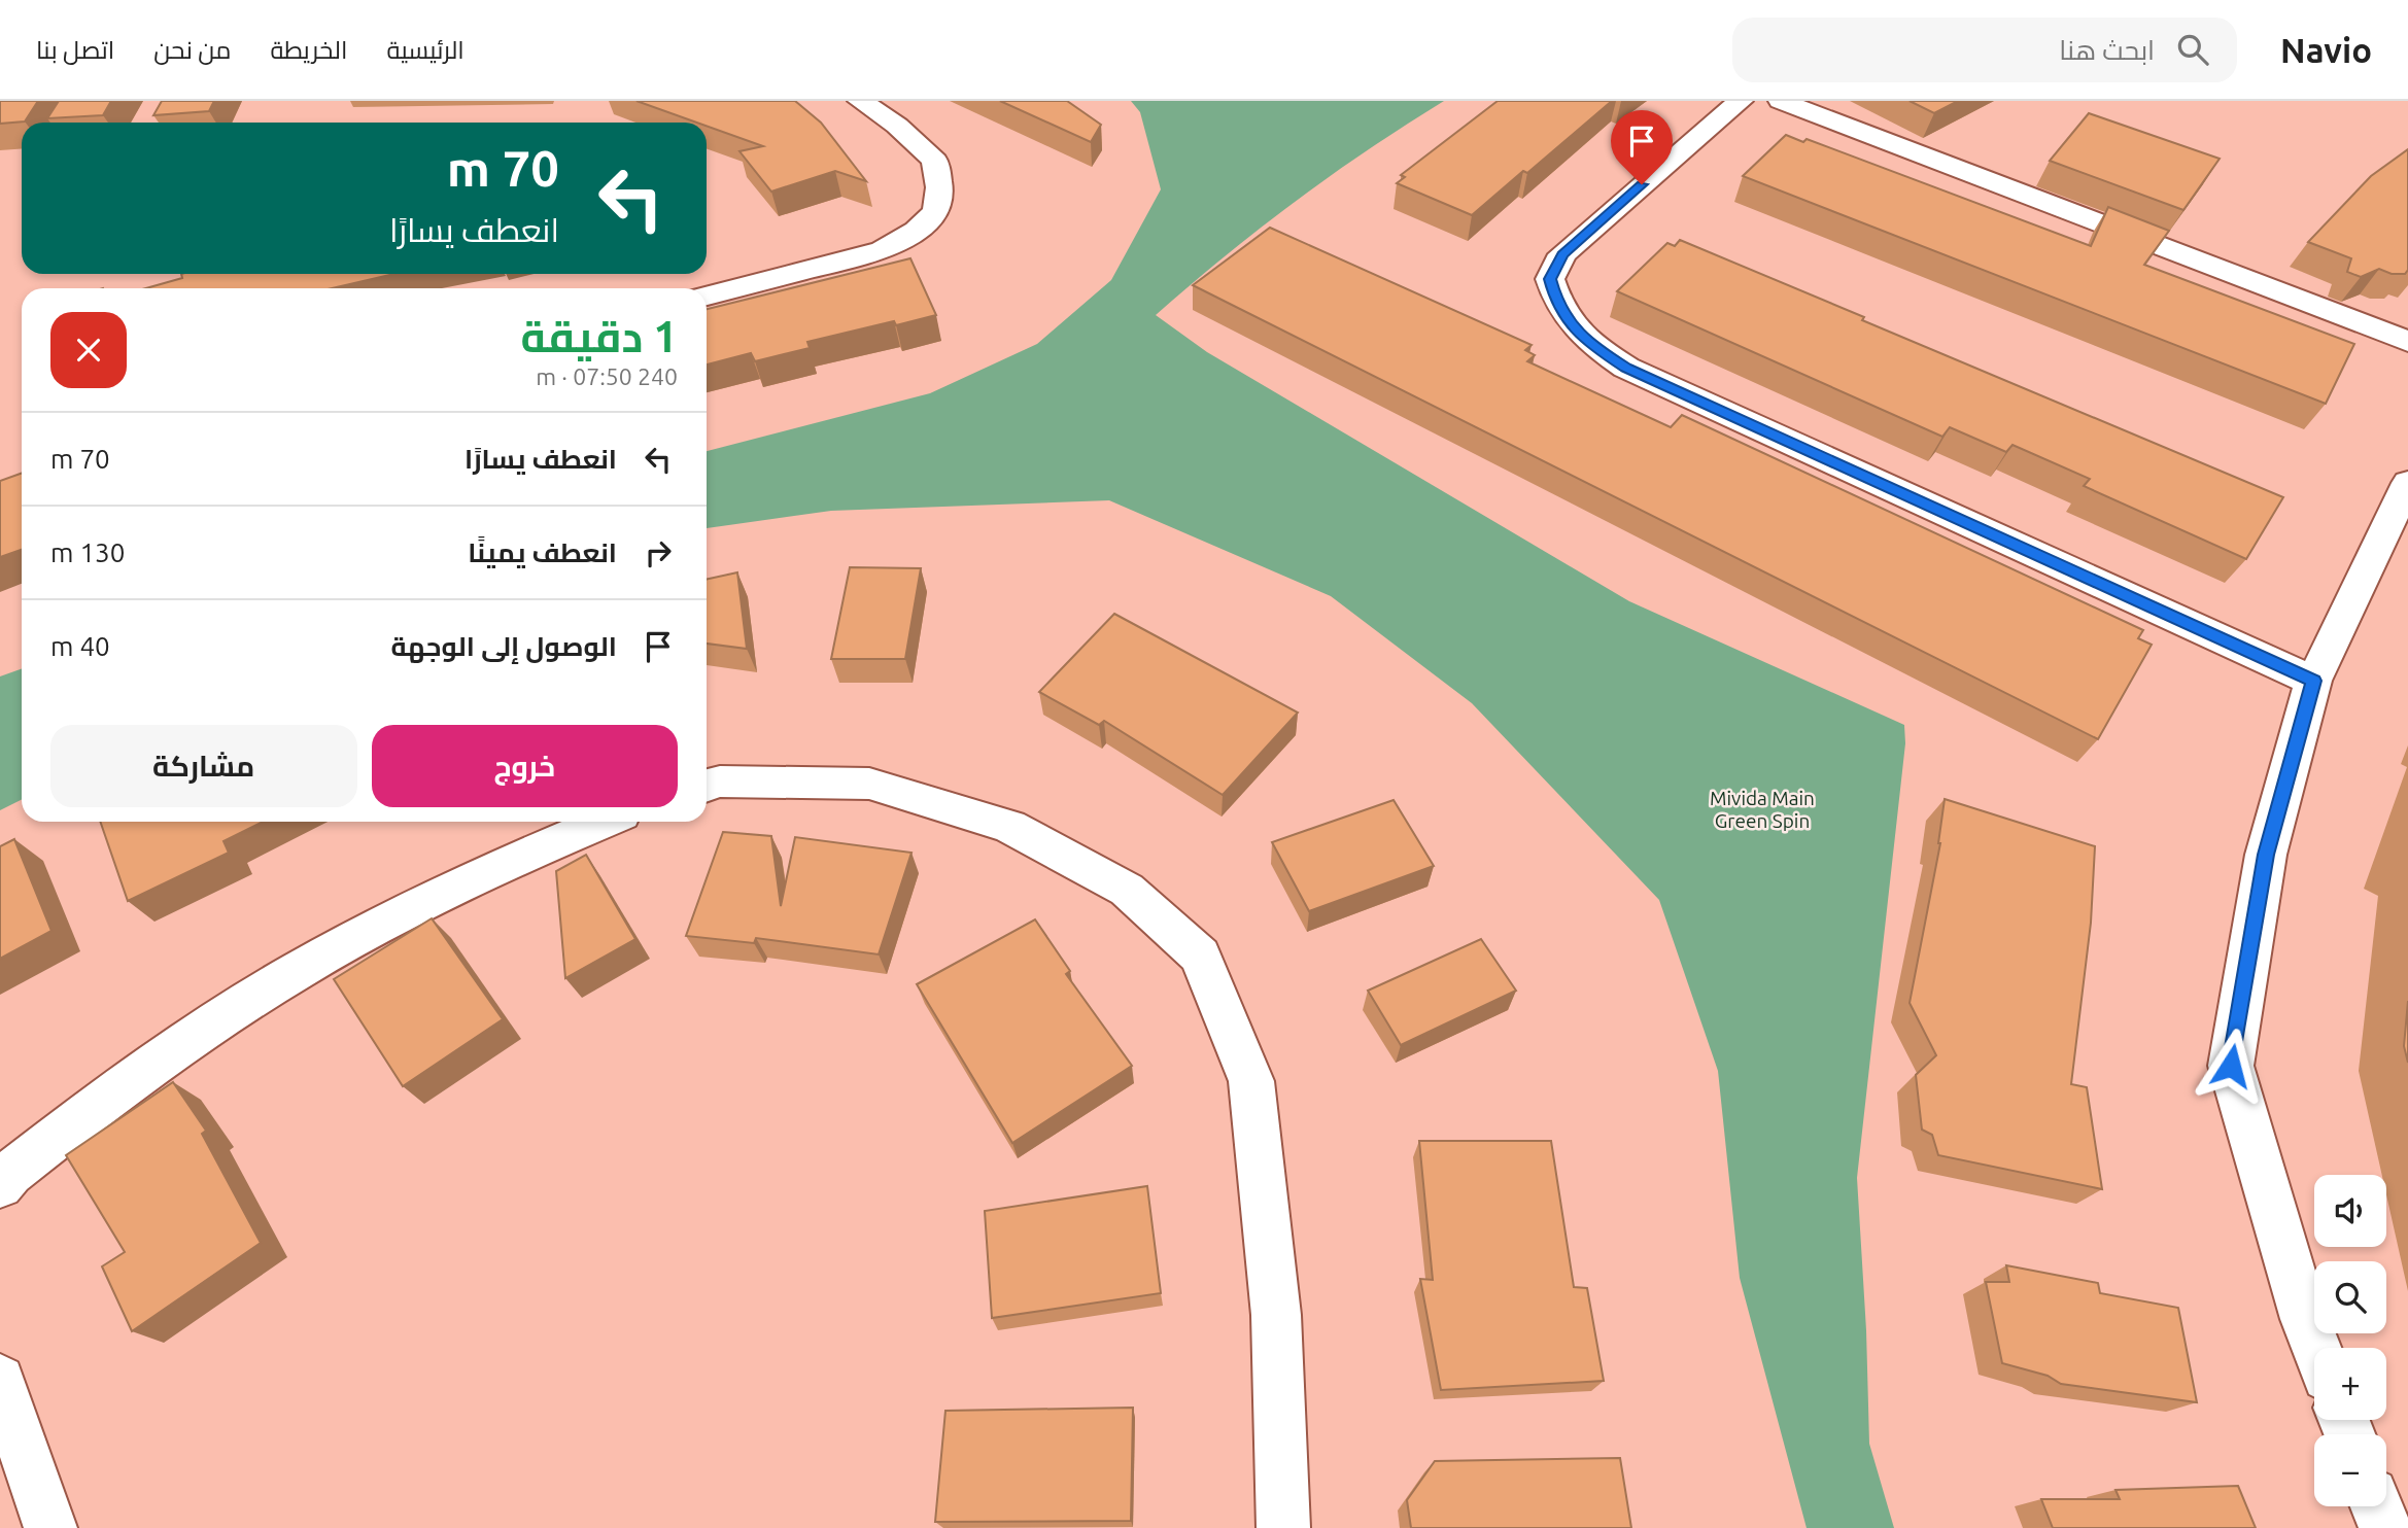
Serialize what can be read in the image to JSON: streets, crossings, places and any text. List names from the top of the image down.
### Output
{
  "parks": ["Mivida Main Green Spin"],
  "page": {
    "header": "Navio",
    "search": "ابحث هنا",
    "nav": [
      "الرئيسية",
      "الخريطة",
      "من نحن",
      "اتصل بنا"
    ],
    "turn": ["70 m", "انعطف يسارًا"],
    "heading": ["1 دقيقة", "240 m · 07:50"],
    "list": [
      {
        "name": "انعطف يسارًا",
        "value": "70 m"
      },
      {
        "name": "انعطف يمينًا",
        "value": "130 m"
      },
      {
        "name": "الوصول إلى الوجهة",
        "value": "40 m"
      }
    ],
    "buttons": ["خروج", "مشاركة"],
    "map_buttons": ["+", "−"]
  }
}
